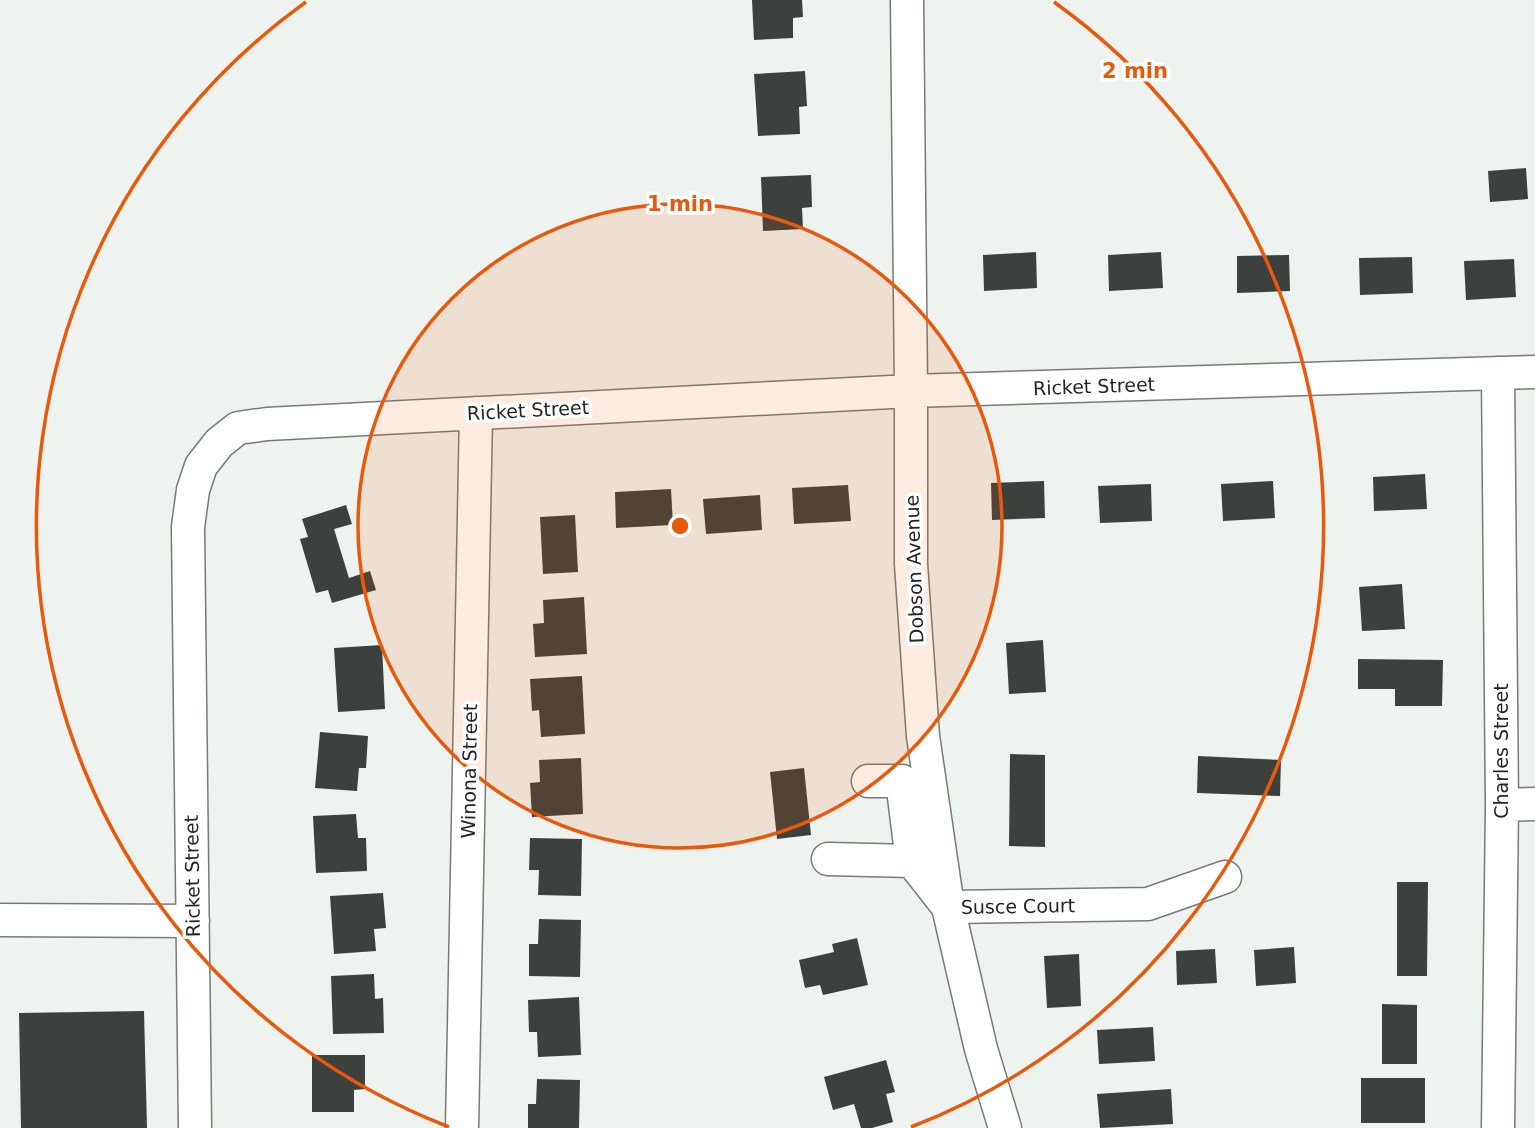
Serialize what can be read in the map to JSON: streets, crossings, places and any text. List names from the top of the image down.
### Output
{
  "streets": {
    "street": [
      "Ricket Street",
      "Dobson Avenue",
      "Charles Street",
      "Winona Street",
      "Susce Court"
    ]
  },
  "crossings": [
    ["Ricket Street", "Dobson Avenue"],
    ["Ricket Street", "Charles Street"],
    ["Ricket Street", "Winona Street"],
    ["Dobson Avenue", "Susce Court"]
  ],
  "rings": ["2 min", "1 min"]
}
